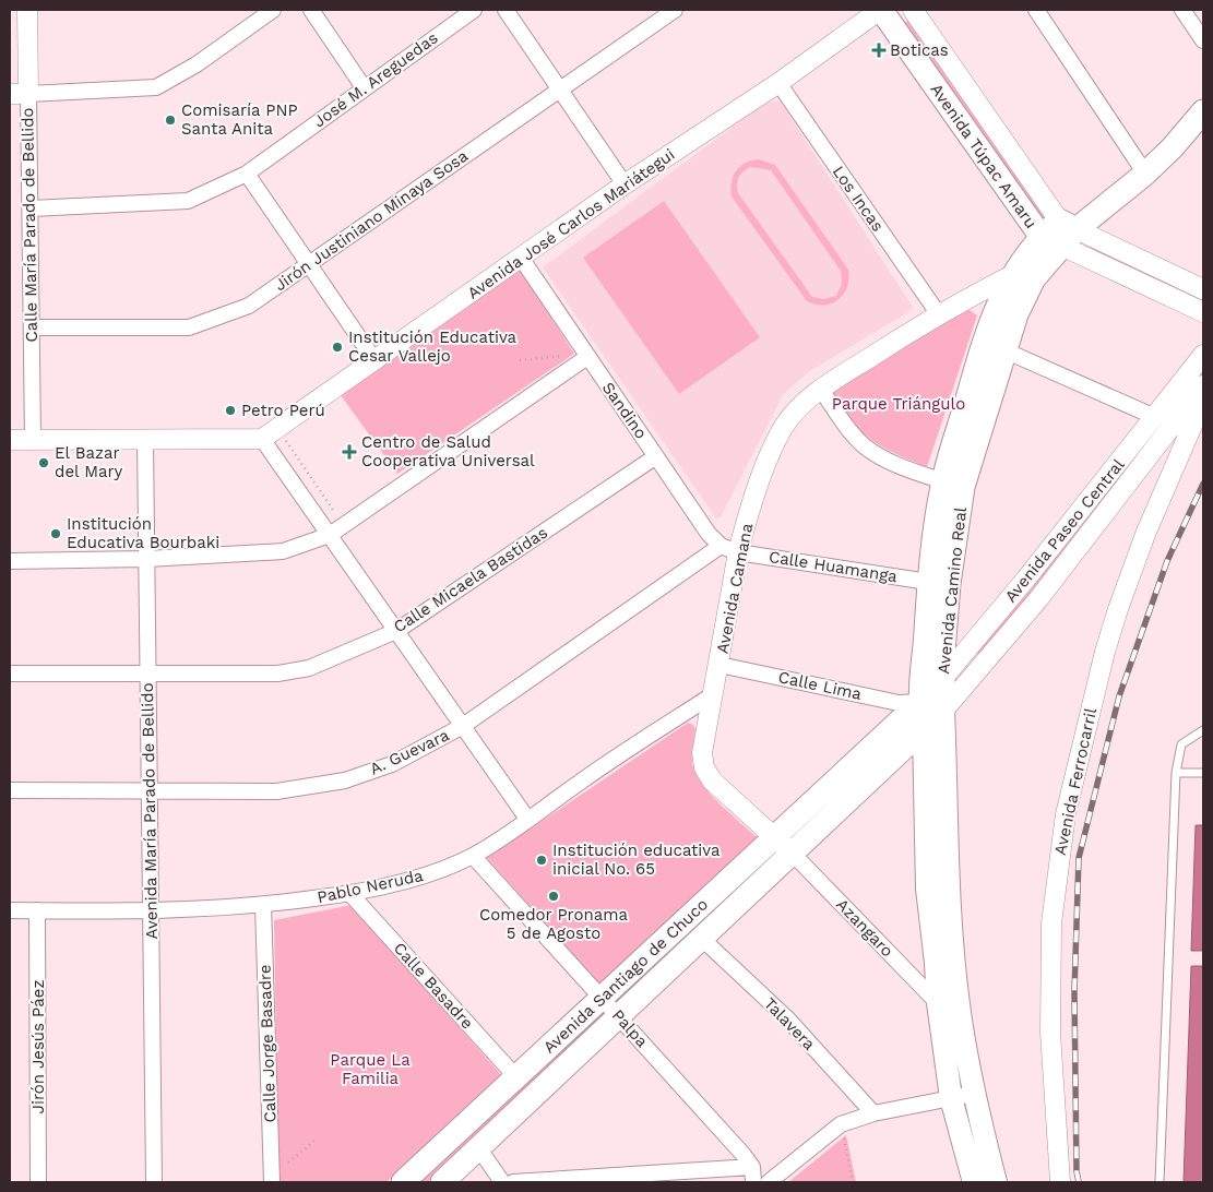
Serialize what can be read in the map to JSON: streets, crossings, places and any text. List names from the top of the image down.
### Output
{
  "streets": {
    "main road": [
      "Avenida Túpac Amaru",
      "Avenida Paseo Central",
      "Avenida Camino Real",
      "Avenida Santiago de Chuco"
    ],
    "street": [
      "José M. Areguedas",
      "Los Incas",
      "Jirón Justiniano Minaya Sosa",
      "Avenida José Carlos Mariátegui",
      "Calle María Parado de Bellido",
      "Sandino",
      "Calle Huamanga",
      "Calle Micaela Bastidas",
      "Avenida Camana",
      "Calle Lima",
      "A. Guevara",
      "Avenida Ferrocarril",
      "Avenida María Parado de Bellido",
      "Pablo Neruda",
      "Azangaro",
      "Calle Basadre",
      "Talavera",
      "Palpa",
      "Calle Jorge Basadre",
      "Jirón Jesús Páez"
    ]
  },
  "crossings": [
    ["José M. Areguedas", "Calle María Parado de Bellido"],
    ["Avenida Túpac Amaru", "Avenida José Carlos Mariátegui"],
    ["Avenida Túpac Amaru", "Avenida Camino Real"],
    ["Los Incas", "Avenida José Carlos Mariátegui"],
    ["Los Incas", "Avenida Camana"],
    ["Jirón Justiniano Minaya Sosa", "Calle María Parado de Bellido"],
    ["Avenida José Carlos Mariátegui", "Sandino"],
    ["Sandino", "Calle Micaela Bastidas"],
    ["Sandino", "A. Guevara"],
    ["Avenida Paseo Central", "Avenida Camino Real"],
    ["Avenida Paseo Central", "Calle Lima"],
    ["Avenida Paseo Central", "Avenida Santiago de Chuco"],
    ["Calle Huamanga", "Avenida Camana"],
    ["Calle Huamanga", "Avenida Camino Real"],
    ["Calle Micaela Bastidas", "Avenida María Parado de Bellido"],
    ["Avenida Camana", "Avenida Camino Real"],
    ["Avenida Camana", "Calle Lima"],
    ["Avenida Camana", "Pablo Neruda"],
    ["Avenida Camana", "Azangaro"],
    ["Avenida Camana", "Avenida Santiago de Chuco"],
    ["Avenida Camino Real", "Calle Lima"],
    ["Avenida Camino Real", "Azangaro"],
    ["Avenida Camino Real", "Avenida Santiago de Chuco"],
    ["Calle Lima", "Avenida Santiago de Chuco"],
    ["A. Guevara", "Avenida María Parado de Bellido"],
    ["Avenida María Parado de Bellido", "Pablo Neruda"],
    ["Pablo Neruda", "Calle Basadre"],
    ["Pablo Neruda", "Palpa"],
    ["Pablo Neruda", "Calle Jorge Basadre"],
    ["Pablo Neruda", "Jirón Jesús Páez"],
    ["Azangaro", "Avenida Santiago de Chuco"],
    ["Avenida Santiago de Chuco", "Calle Basadre"],
    ["Avenida Santiago de Chuco", "Talavera"],
    ["Avenida Santiago de Chuco", "Palpa"]
  ],
  "parks": ["Parque Triángulo", "Parque La Familia"],
  "places": {
    "health": ["Boticas", "Centro de Salud Cooperativa Universal"],
    "other": [
      "Comisaría PNP Santa Anita",
      "Institución Educativa Cesar Vallejo",
      "Petro Perú",
      "El Bazar del Mary",
      "Institución Educativa Bourbaki",
      "Institución educativa inicial No. 65",
      "Comedor Pronama 5 de Agosto"
    ]
  }
}
